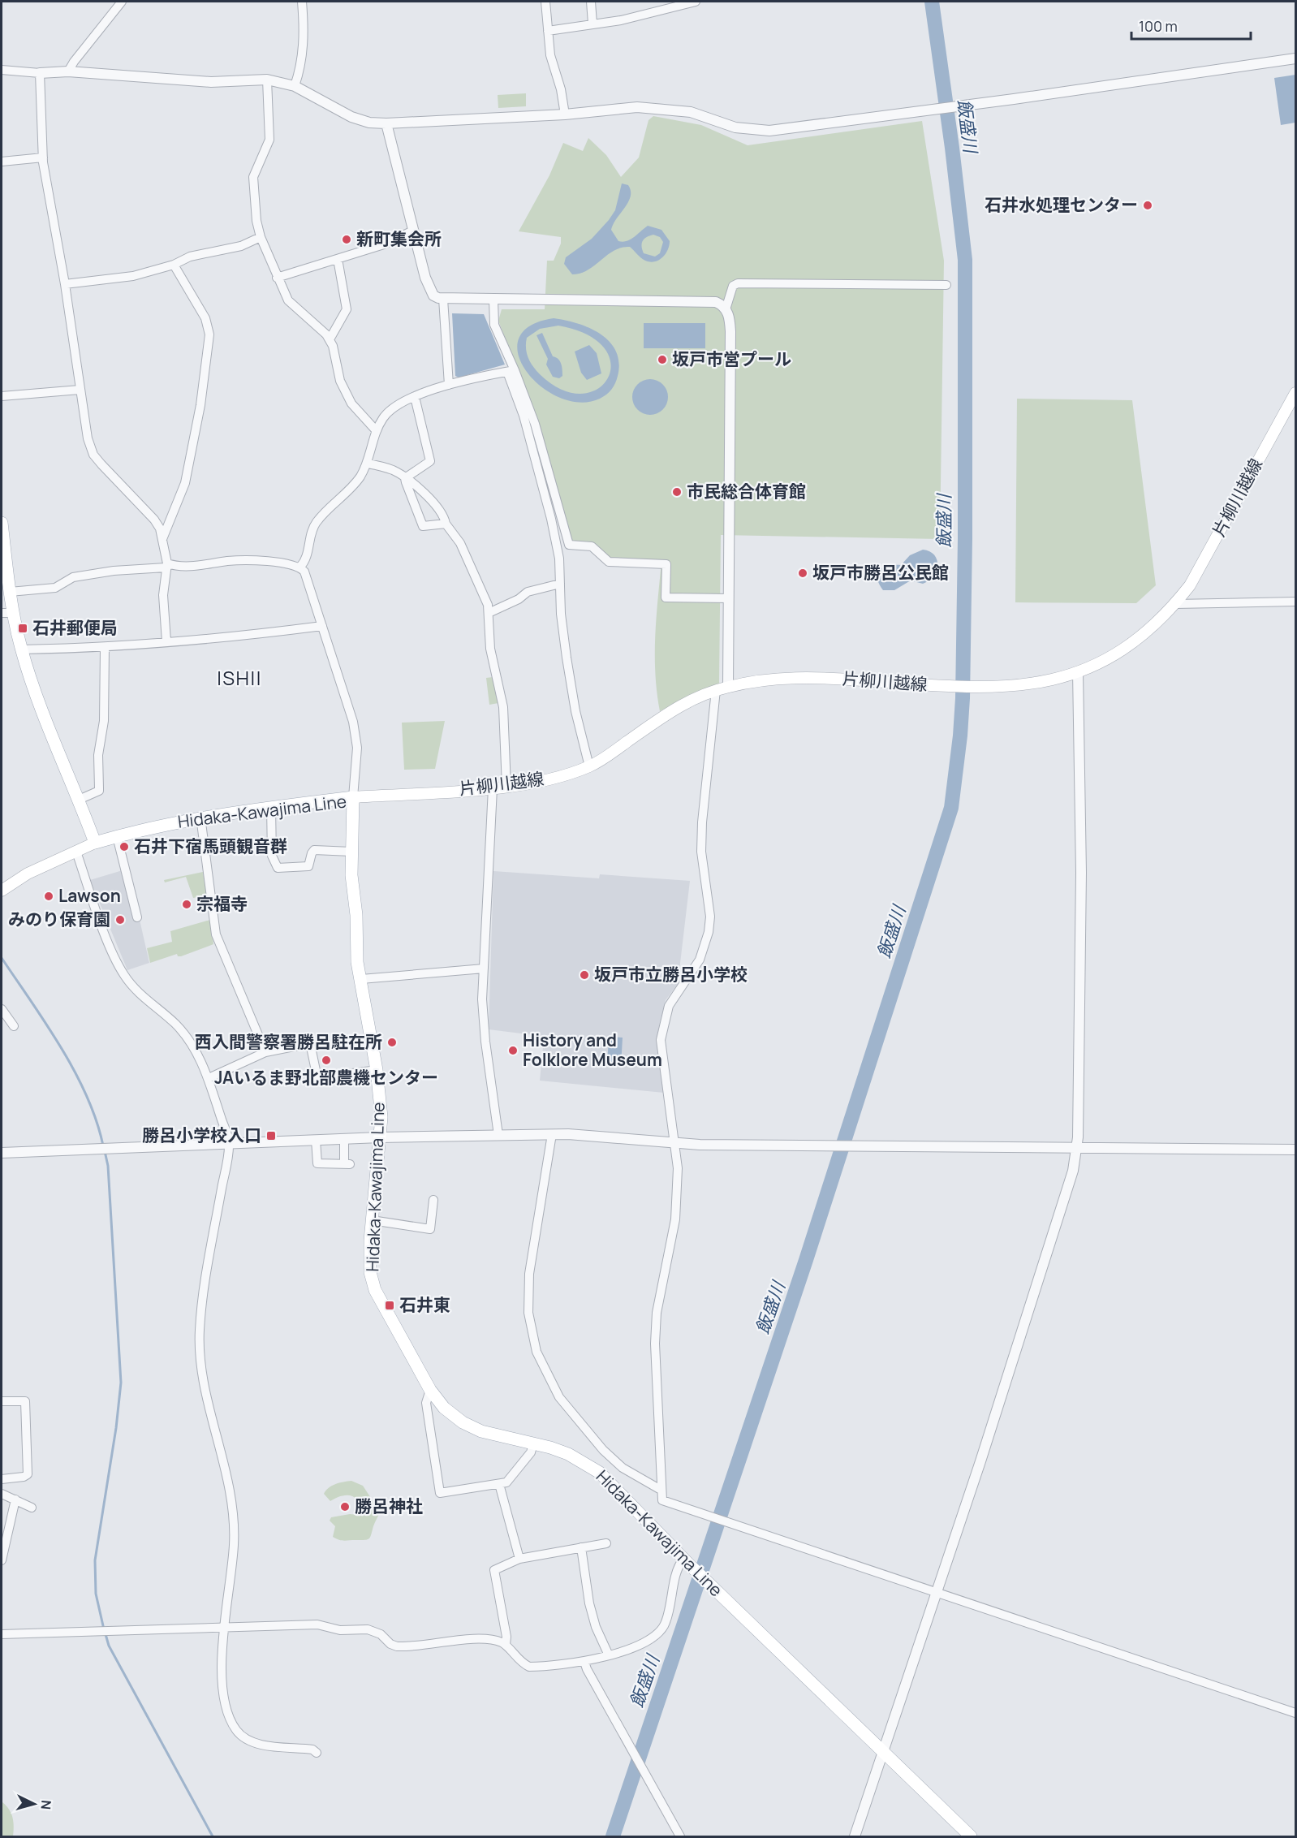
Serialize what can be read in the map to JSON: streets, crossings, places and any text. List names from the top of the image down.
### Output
{
  "streets": {
    "main road": ["片柳川越線", "Hidaka-Kawajima Line"]
  },
  "crossings": [
    ["片柳川越線", "Hidaka-Kawajima Line"]
  ],
  "districts": ["ISHII"],
  "water": ["飯盛川"],
  "places": {
    "other": [
      "石井水処理センター",
      "新町集会所",
      "坂戸市営プール",
      "市民総合体育館",
      "坂戸市勝呂公民館",
      "石井下宿馬頭観音群",
      "Lawson",
      "宗福寺",
      "みのり保育園",
      "坂戸市立勝呂小学校",
      "西入間警察署勝呂駐在所",
      "History and Folklore Museum",
      "JAいるま野北部農機センター",
      "勝呂神社"
    ],
    "transit": ["石井郵便局", "勝呂小学校入口", "石井東"]
  },
  "scale_bar": "100 m",
  "north": "right"
}
